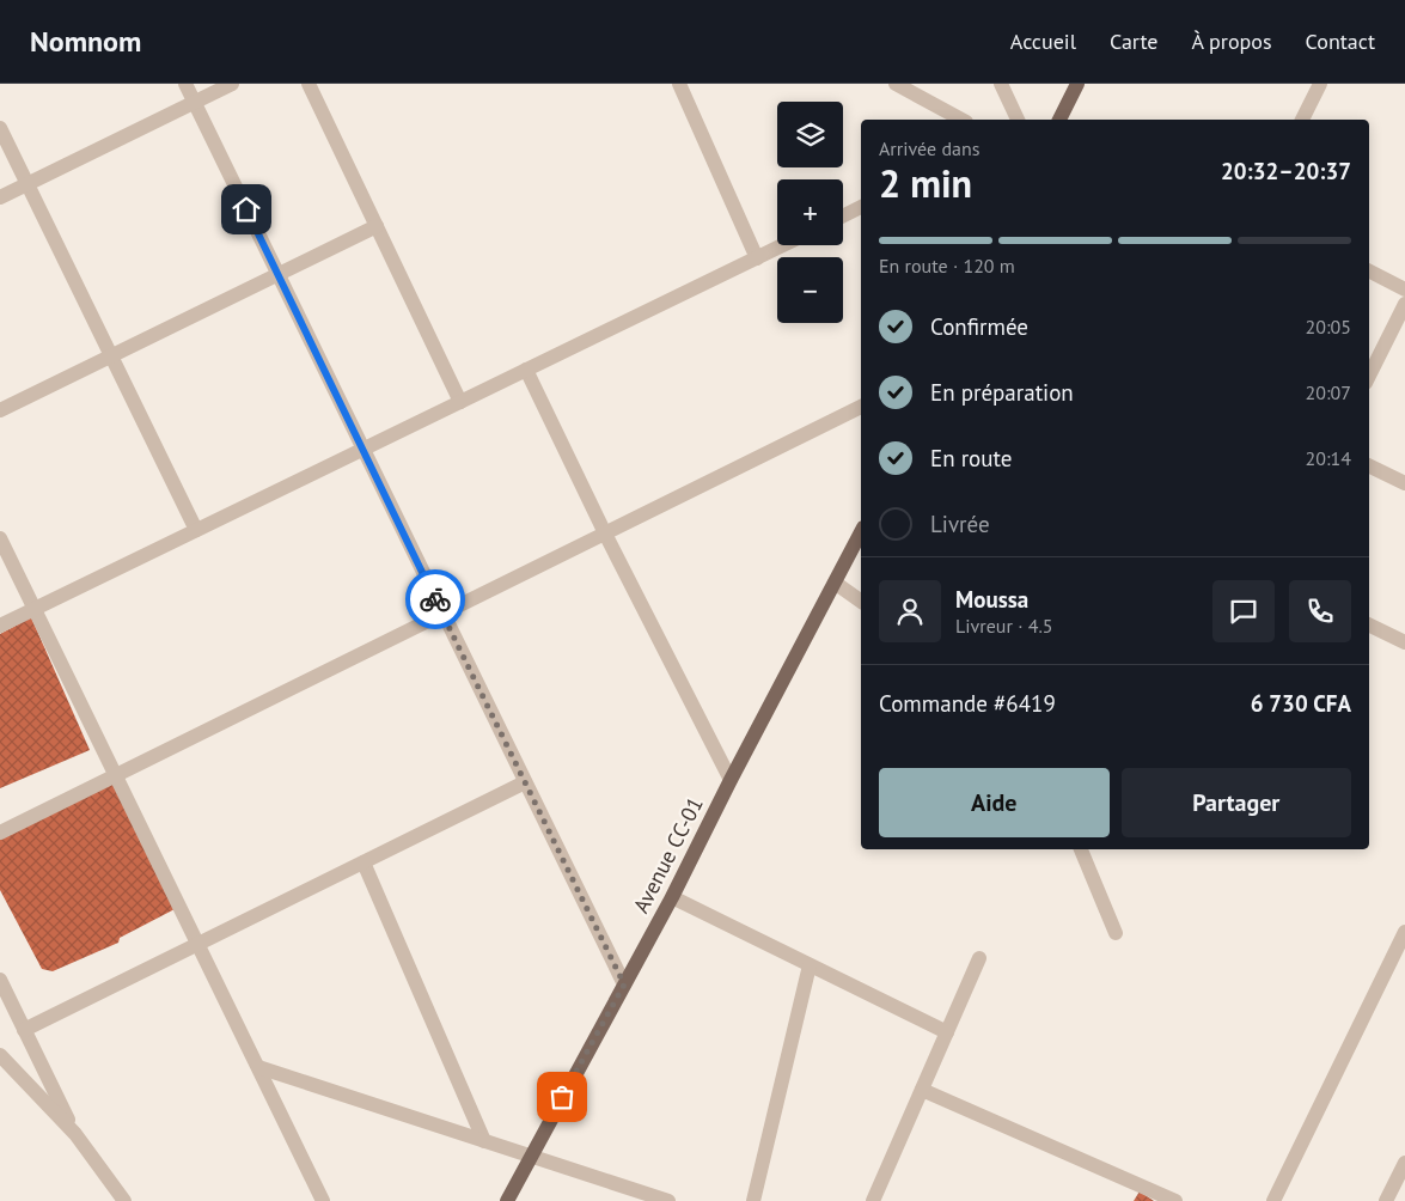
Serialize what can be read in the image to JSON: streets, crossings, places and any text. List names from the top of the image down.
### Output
{
  "streets": {
    "main road": ["Avenue CC-01"]
  },
  "page": {
    "header": "Nomnom",
    "nav": [
      "Accueil",
      "Carte",
      "À propos",
      "Contact"
    ],
    "map_buttons": ["+", "−"],
    "heading": ["2 min", "Arrivée dans", "20:32–20:37"],
    "panel": [
      "Moussa",
      "Livreur · 4.5",
      "Commande #6419",
      "6 730 CFA"
    ],
    "bar": "En route · 120 m",
    "list": [
      ["Confirmée", "20:05"],
      ["En préparation", "20:07"],
      ["En route", "20:14"],
      "Livrée"
    ],
    "buttons": ["Aide", "Partager"]
  }
}
